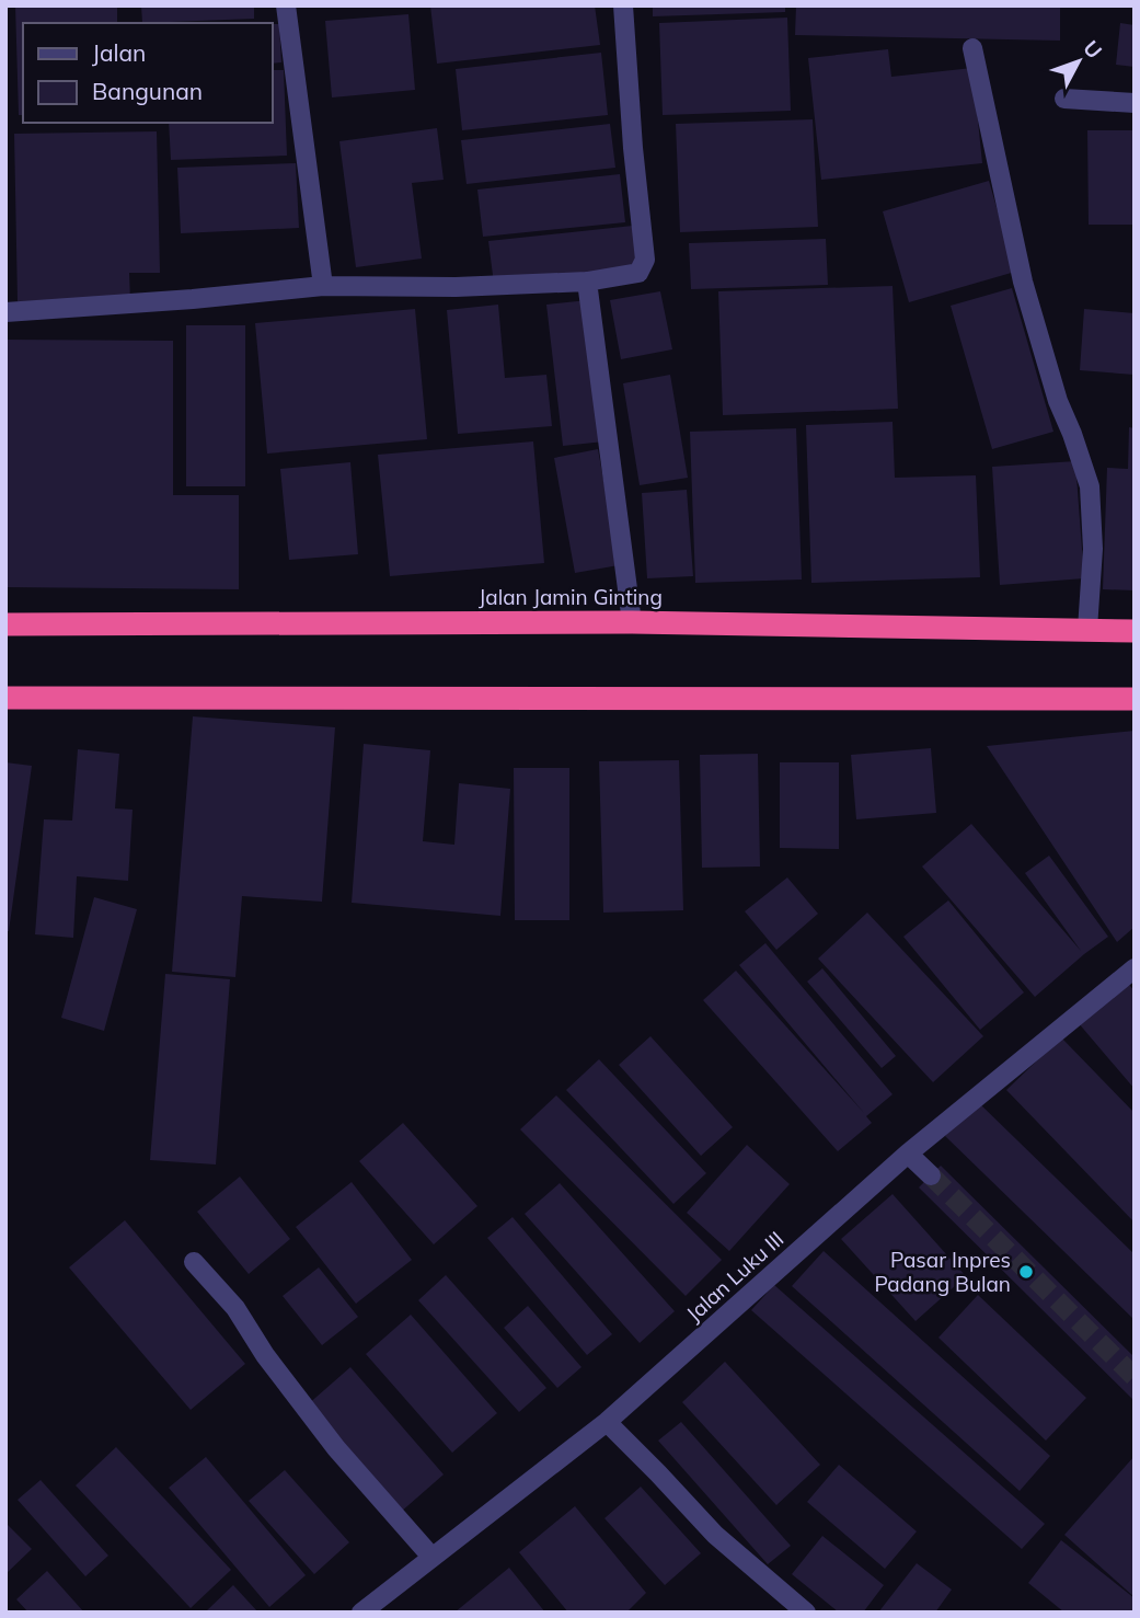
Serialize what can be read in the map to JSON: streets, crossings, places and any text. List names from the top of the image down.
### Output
{
  "streets": {
    "highway": ["Jalan Jamin Ginting"],
    "street": ["Jalan Luku III"]
  },
  "places": ["Pasar Inpres Padang Bulan"],
  "legend": ["Jalan", "Bangunan"],
  "north": "top right"
}
